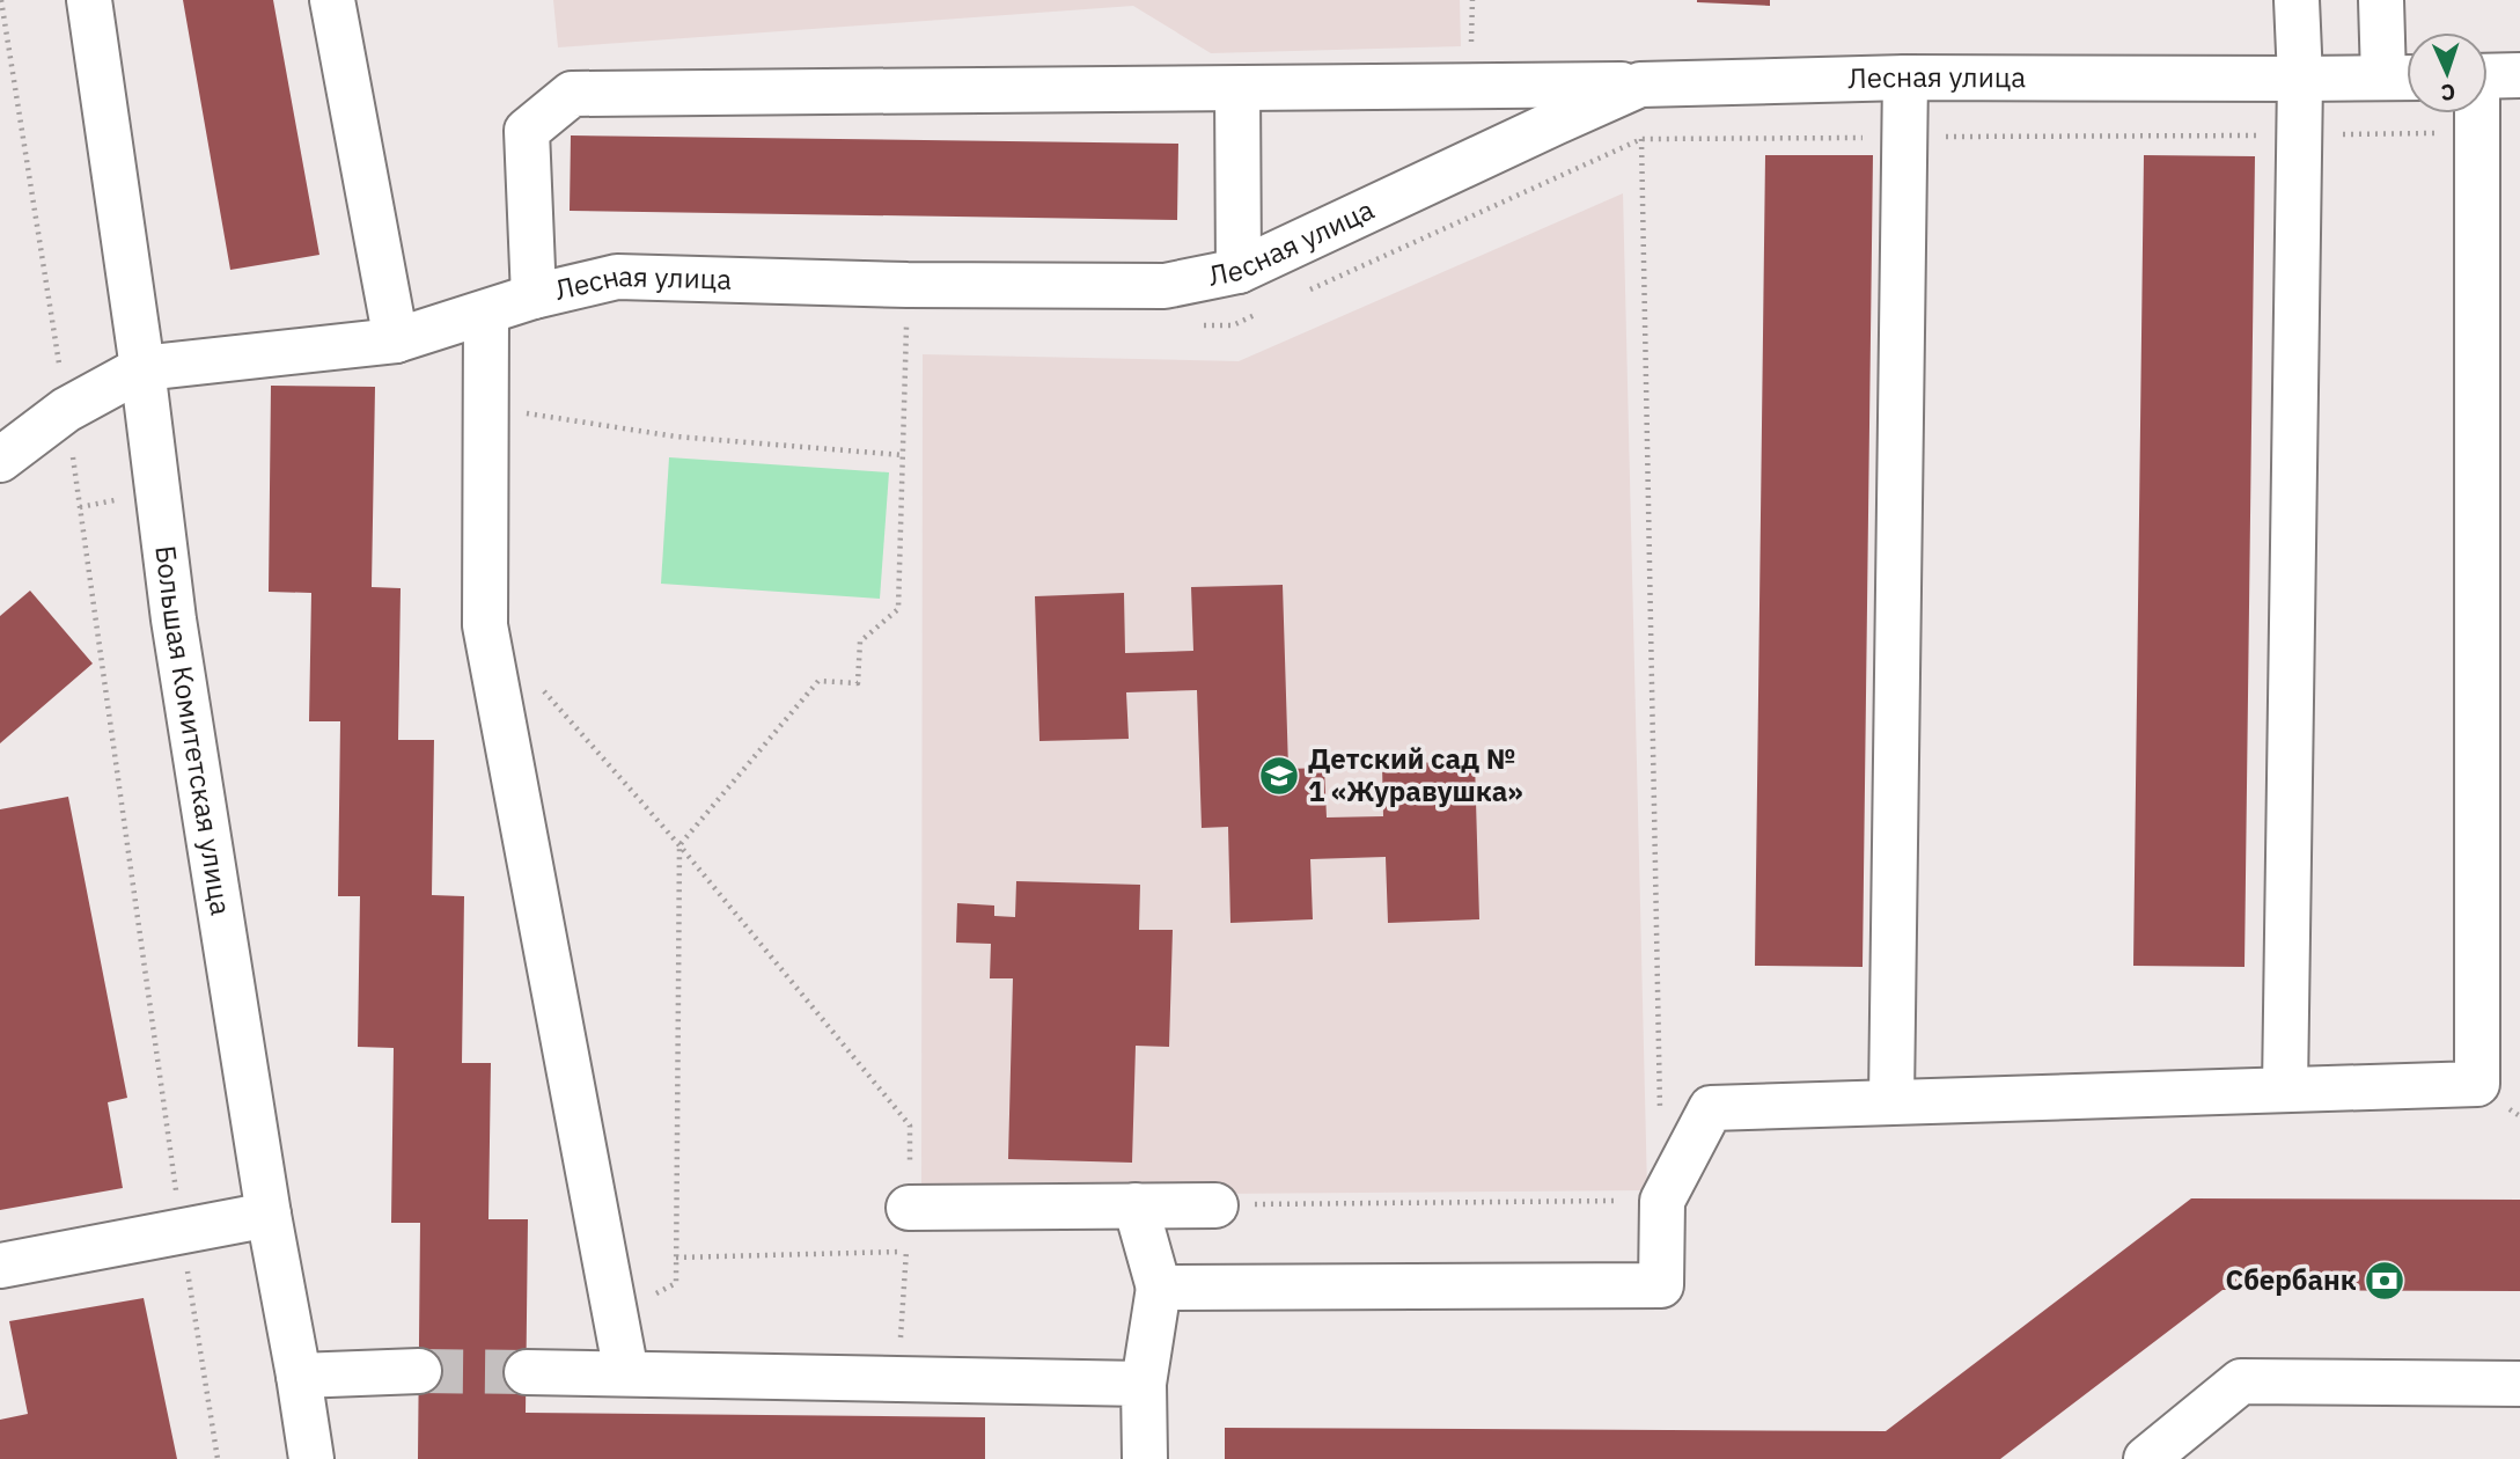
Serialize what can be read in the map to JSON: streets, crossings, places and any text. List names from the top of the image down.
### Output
{
  "streets": {
    "street": ["Лесная улица", "Большая Комитетская улица"]
  },
  "crossings": [
    ["Лесная улица", "Большая Комитетская улица"]
  ],
  "places": {
    "school or university": ["Детский сад № 1 «Журавушка»"],
    "bank": ["Сбербанк"]
  },
  "north": "bottom"
}
